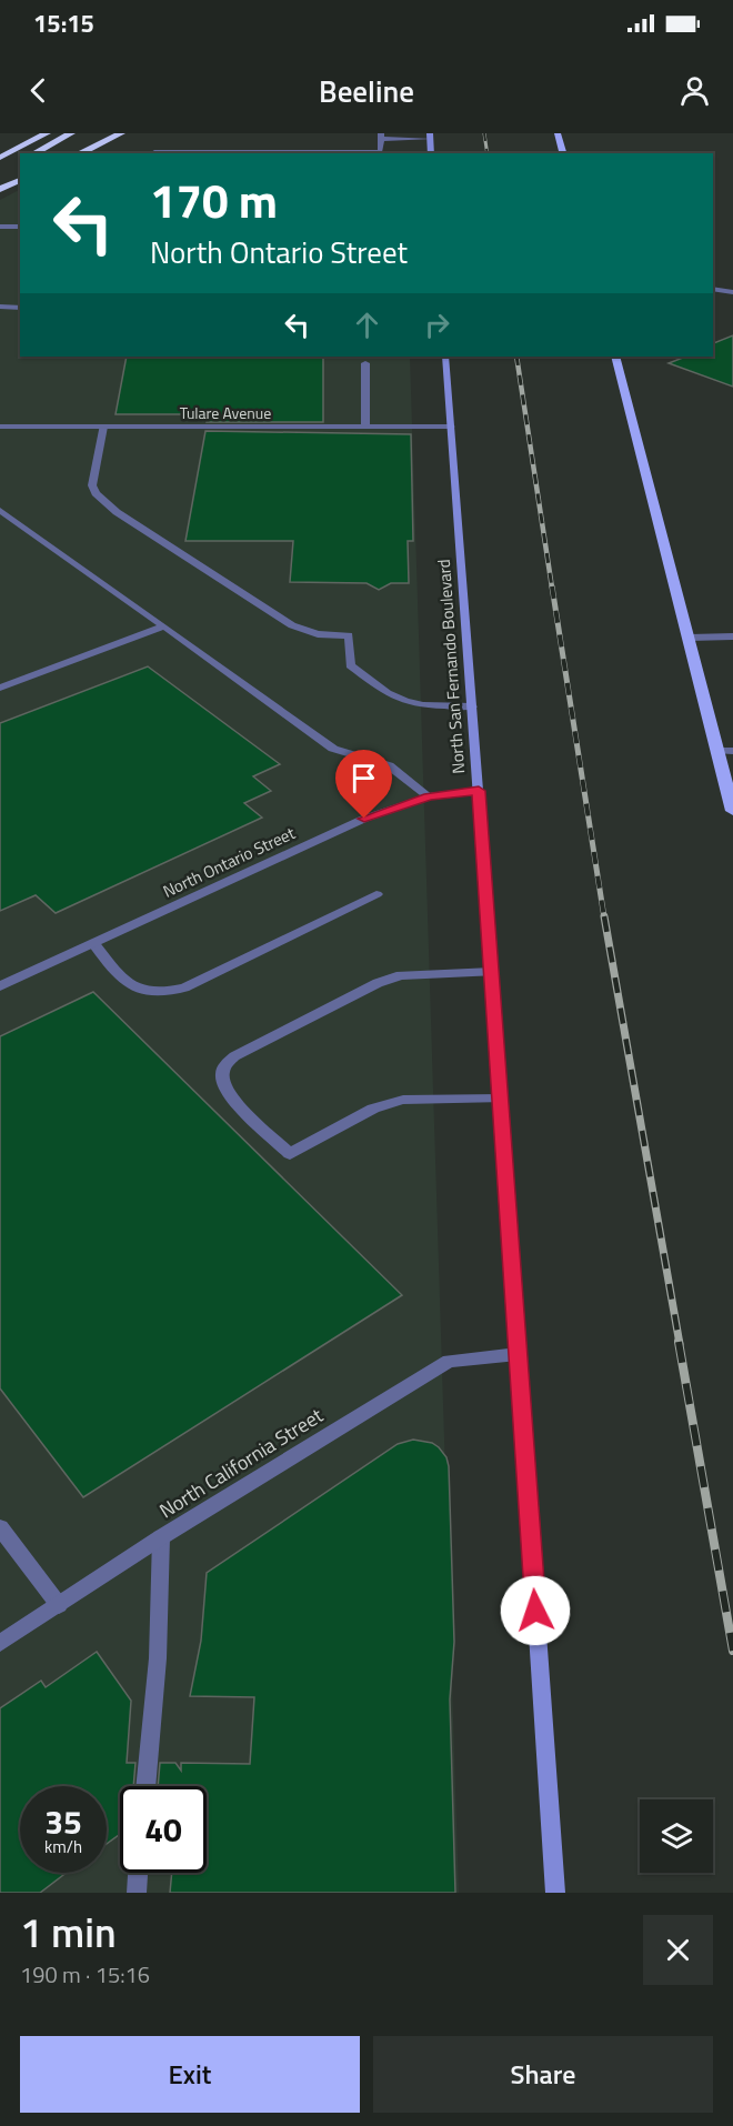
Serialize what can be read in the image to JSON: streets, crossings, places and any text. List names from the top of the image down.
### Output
{
  "streets": {
    "street": [
      "Tulare Avenue",
      "North San Fernando Boulevard",
      "North Ontario Street",
      "North California Street"
    ]
  },
  "crossings": [
    ["Tulare Avenue", "North San Fernando Boulevard"],
    ["North San Fernando Boulevard", "North Ontario Street"],
    ["North San Fernando Boulevard", "North California Street"]
  ],
  "page": {
    "status": "15:15",
    "header": "Beeline",
    "turn": ["170 m", "North Ontario Street"],
    "speed": "35 km/h",
    "limit": "40",
    "heading": ["1 min", "190 m · 15:16"],
    "buttons": ["Exit", "Share"]
  }
}
